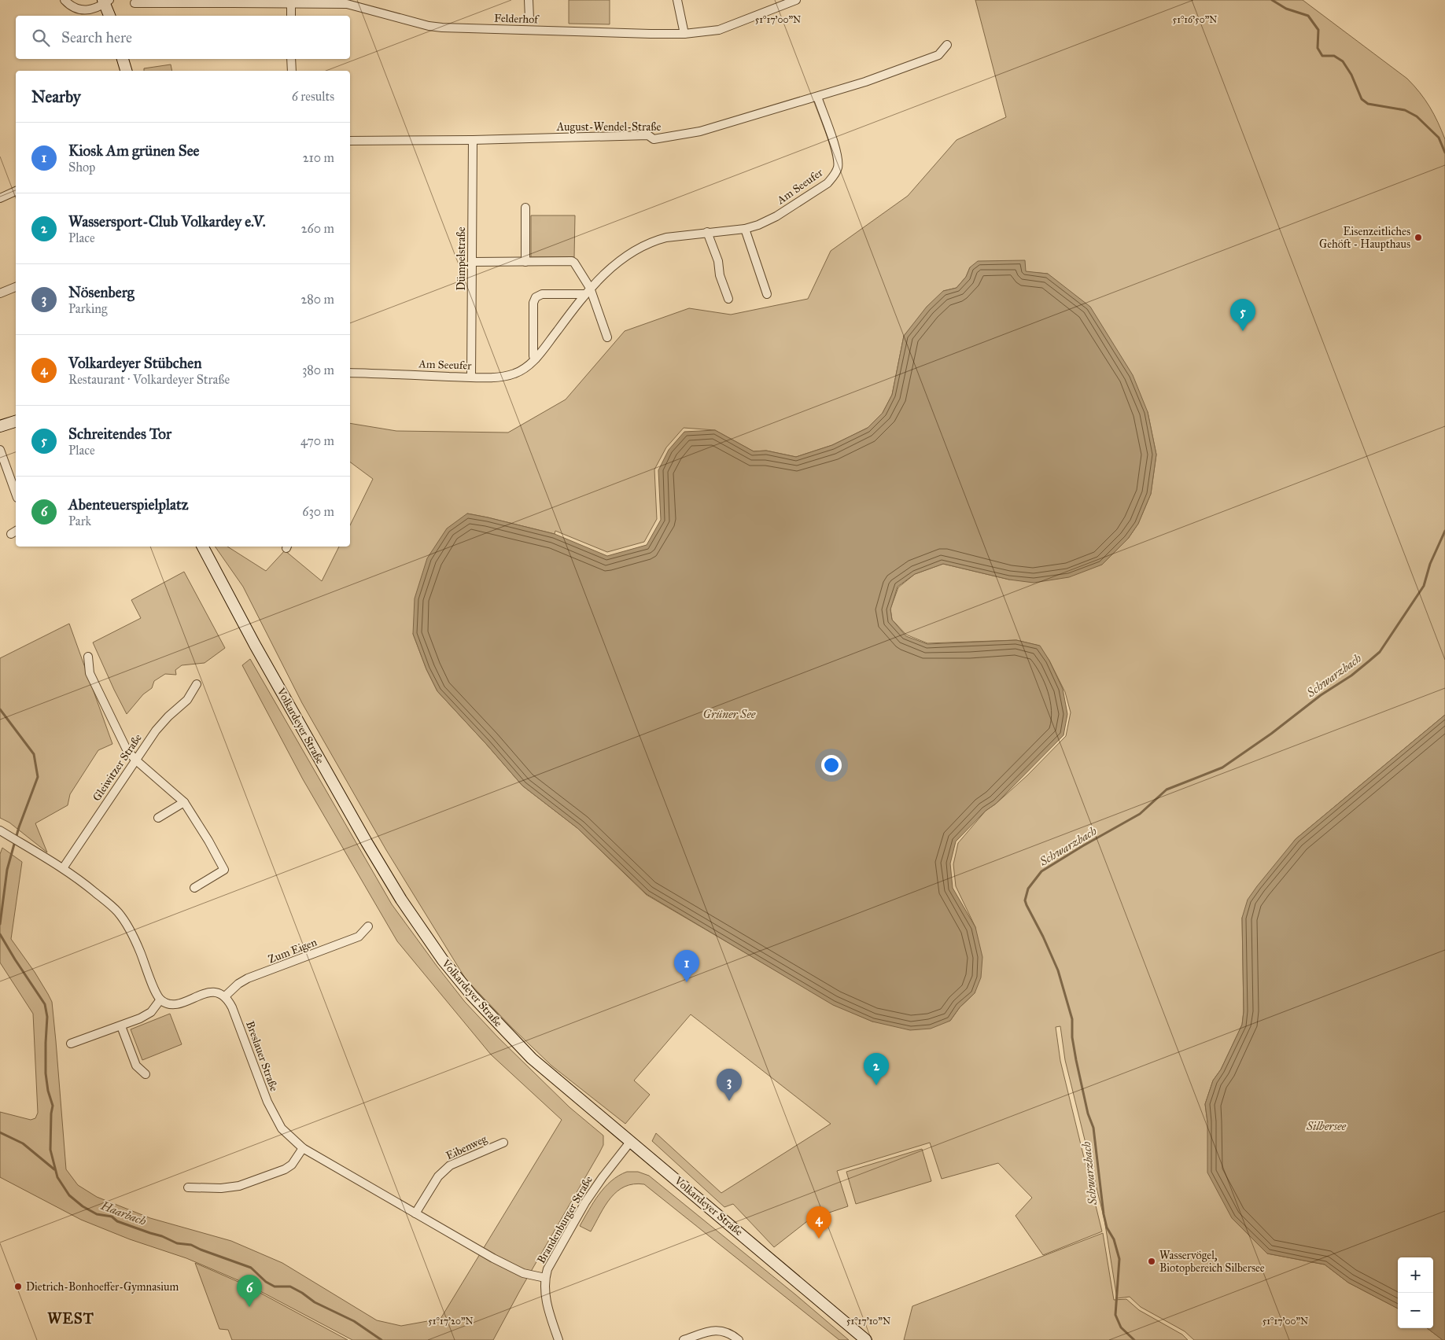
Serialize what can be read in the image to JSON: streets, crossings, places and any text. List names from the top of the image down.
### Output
{
  "streets": {
    "main road": ["Volkardeyer Straße"],
    "street": [
      "Felderhof",
      "August-Wendel-Straße",
      "Am Seeufer",
      "Dümpelstraße",
      "Gleiwitzer Straße",
      "Zum Eigen",
      "Breslauer Straße",
      "Eibenweg",
      "Brandenburger Straße"
    ]
  },
  "crossings": [
    ["August-Wendel-Straße", "Am Seeufer"],
    ["August-Wendel-Straße", "Dümpelstraße"],
    ["Am Seeufer", "Dümpelstraße"],
    ["Volkardeyer Straße", "Brandenburger Straße"],
    ["Zum Eigen", "Breslauer Straße"],
    ["Breslauer Straße", "Eibenweg"],
    ["Breslauer Straße", "Brandenburger Straße"]
  ],
  "districts": ["WEST"],
  "water": [
    "Schwarzbach",
    "Grüner See",
    "Silbersee",
    "Haarbach"
  ],
  "places": ["Eisenzeitliches Gehöft - Haupthaus", "Wasservögel, Biotopbereich Silbersee", "Dietrich-Bonhoeffer-Gymnasium"],
  "page": {
    "search": "Search here",
    "heading": ["Nearby", "6 results"],
    "list": [
      {
        "mark": "1",
        "name": "Kiosk Am grünen See",
        "note": "Shop",
        "value": "210 m"
      },
      {
        "mark": "2",
        "name": "Wassersport-Club Volkardey e.V.",
        "note": "Place",
        "value": "260 m"
      },
      {
        "mark": "3",
        "name": "Nösenberg",
        "note": "Parking",
        "value": "280 m"
      },
      {
        "mark": "4",
        "name": "Volkardeyer Stübchen",
        "note": "Restaurant · Volkardeyer Straße",
        "value": "380 m"
      },
      {
        "mark": "5",
        "name": "Schreitendes Tor",
        "note": "Place",
        "value": "470 m"
      },
      {
        "mark": "6",
        "name": "Abenteuerspielplatz",
        "note": "Park",
        "value": "630 m"
      }
    ],
    "pins": [
      "5",
      "1",
      "2",
      "3",
      "4",
      "6"
    ],
    "map_buttons": ["+", "−"]
  },
  "coordinates": [
    "51°17'00\"N",
    "51°16'50\"N",
    "51°17'20\"N",
    "51°17'10\"N"
  ]
}
